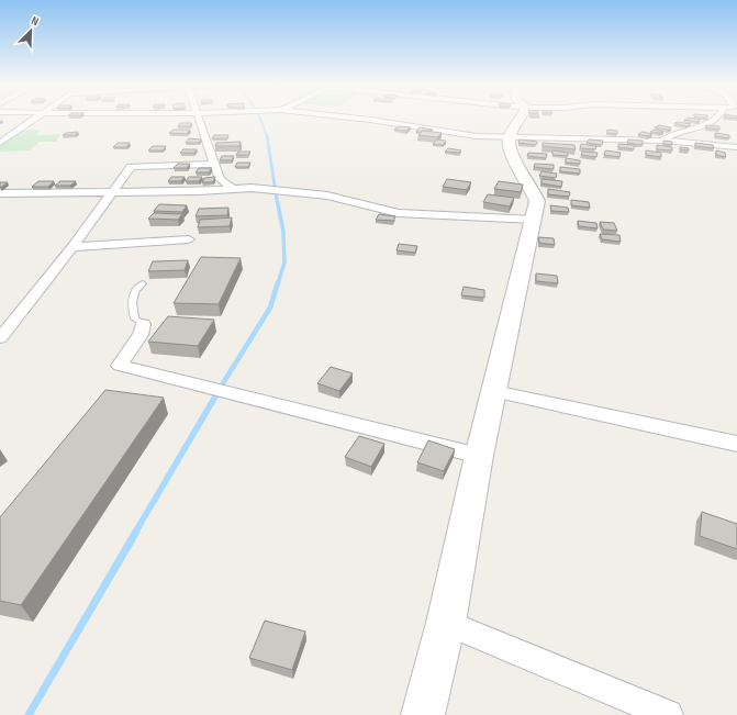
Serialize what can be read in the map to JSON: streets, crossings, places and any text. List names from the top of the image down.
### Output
{
  "north": "top right"
}
